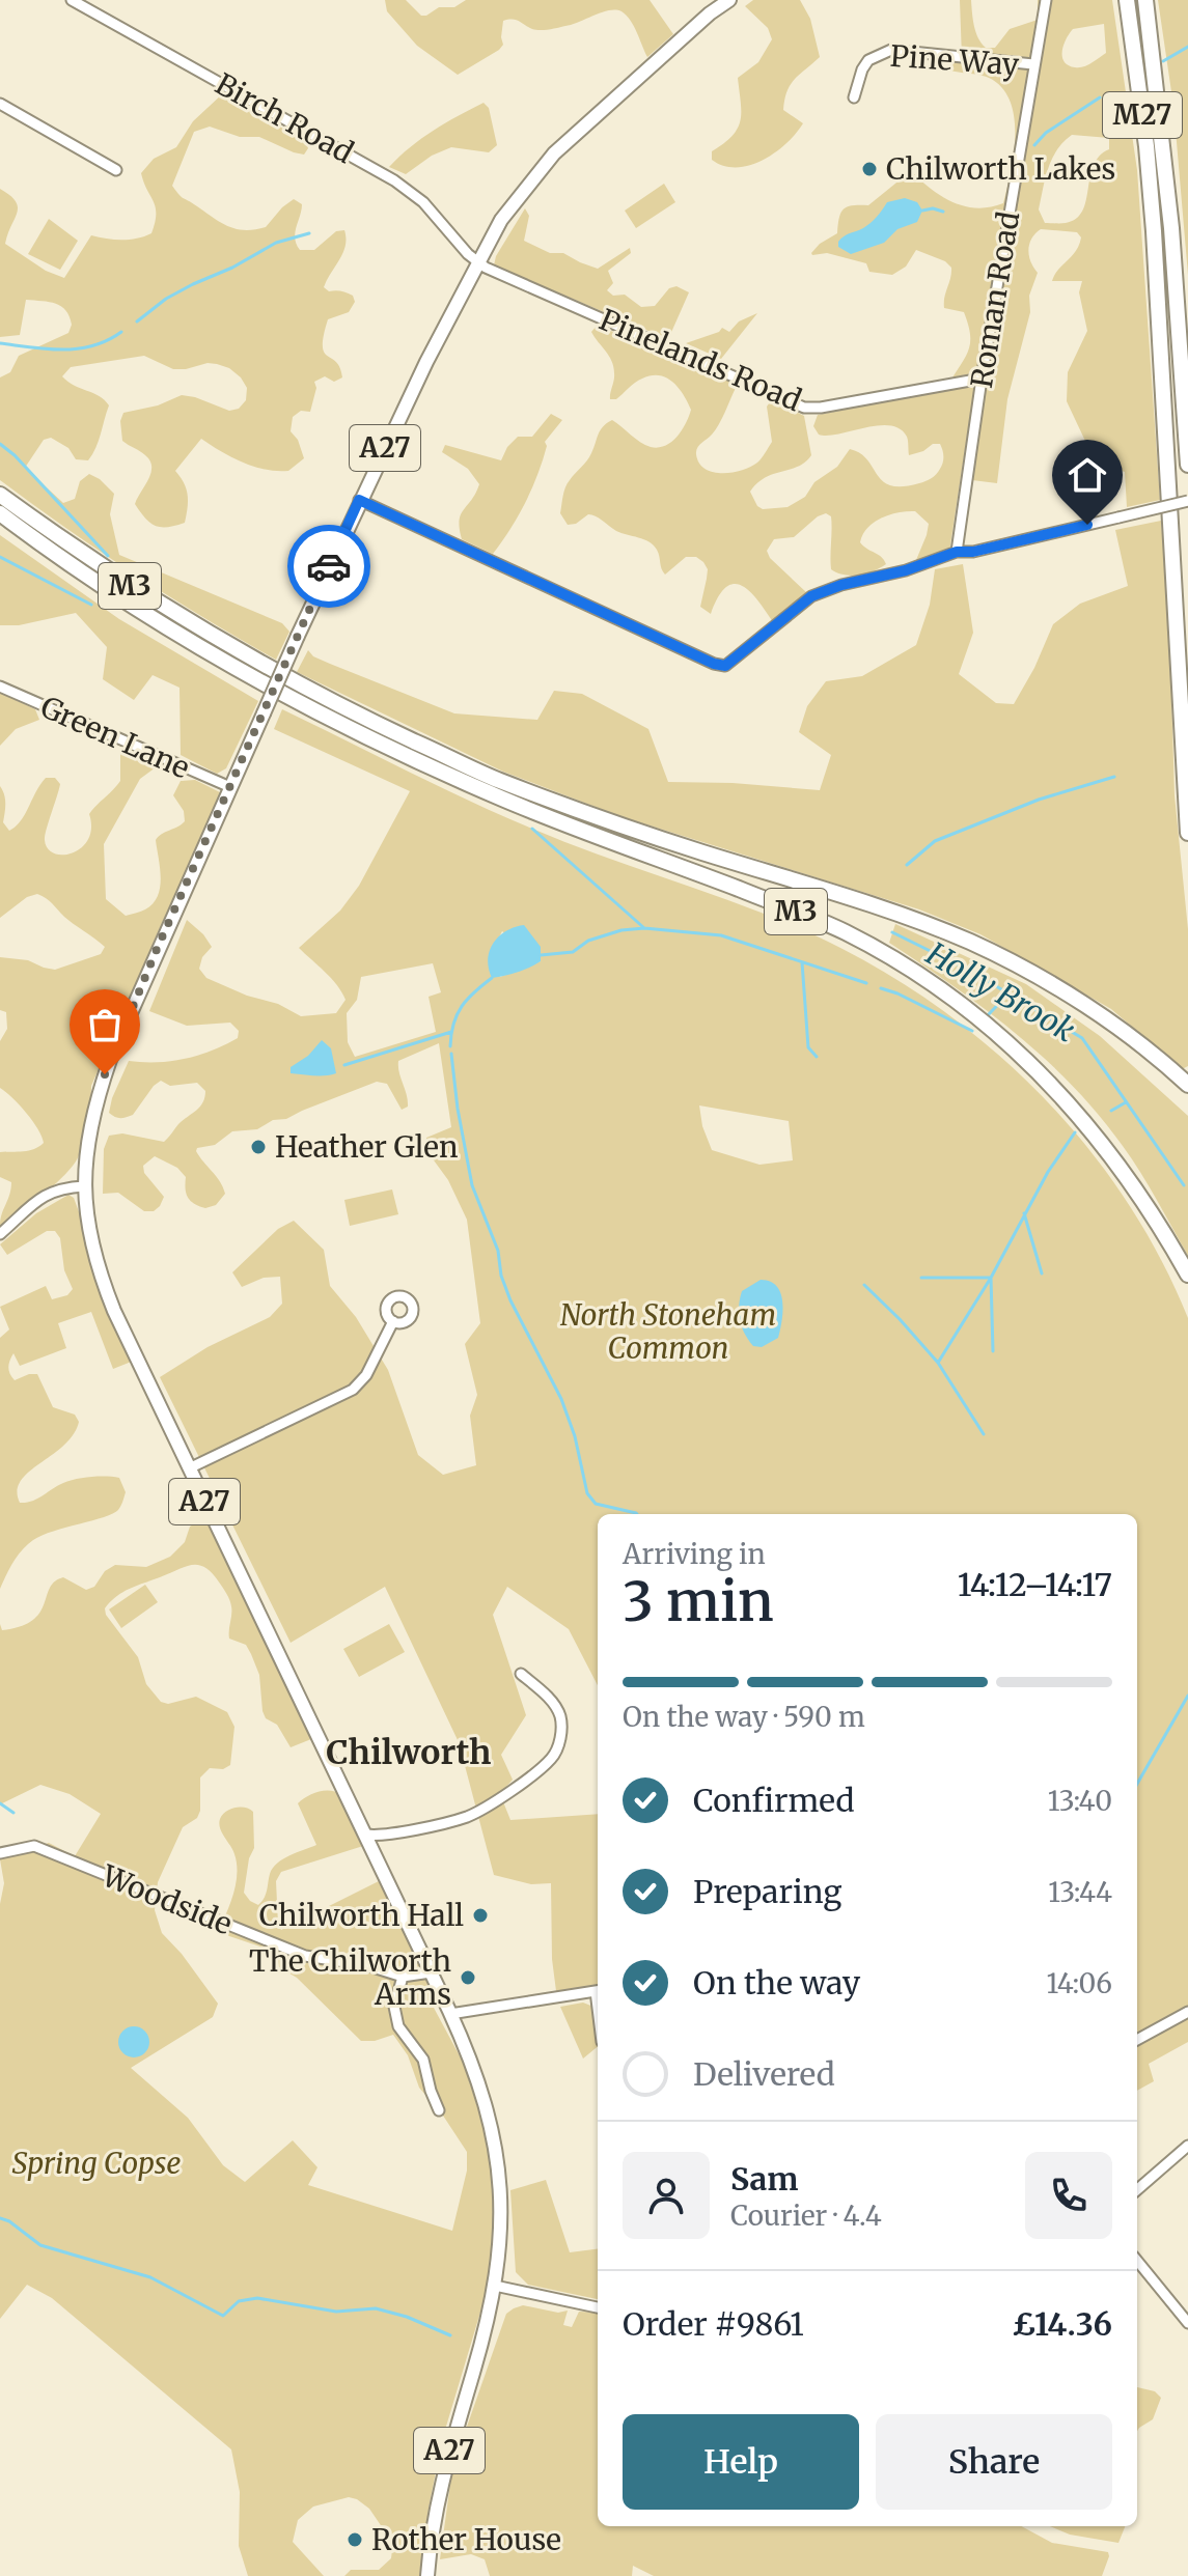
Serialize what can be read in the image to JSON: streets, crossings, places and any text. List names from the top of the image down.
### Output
{
  "streets": {
    "highway": ["M27", "M3"],
    "main road": ["A27"],
    "street": [
      "Pine Way",
      "Birch Road",
      "Roman Road",
      "Pinelands Road",
      "Green Lane",
      "Woodside"
    ]
  },
  "crossings": [
    ["Pine Way", "Roman Road"],
    ["Birch Road", "Pinelands Road"],
    ["Birch Road", "A27"],
    ["Roman Road", "Pinelands Road"],
    ["Pinelands Road", "A27"],
    ["A27", "Green Lane"],
    ["A27", "Woodside"]
  ],
  "districts": ["Chilworth"],
  "water": ["Holly Brook"],
  "parks": ["North Stoneham Common", "Spring Copse"],
  "places": [
    "Chilworth Lakes",
    "Heather Glen",
    "Chilworth Hall",
    "The Chilworth Arms",
    "Rother House"
  ],
  "page": {
    "heading": ["3 min", "Arriving in", "14:12–14:17"],
    "panel": [
      "Sam",
      "Courier · 4.4",
      "Order #9861",
      "£14.36"
    ],
    "bar": "On the way · 590 m",
    "list": [
      ["Confirmed", "13:40"],
      ["Preparing", "13:44"],
      ["On the way", "14:06"],
      "Delivered"
    ],
    "buttons": ["Help", "Share"]
  }
}
